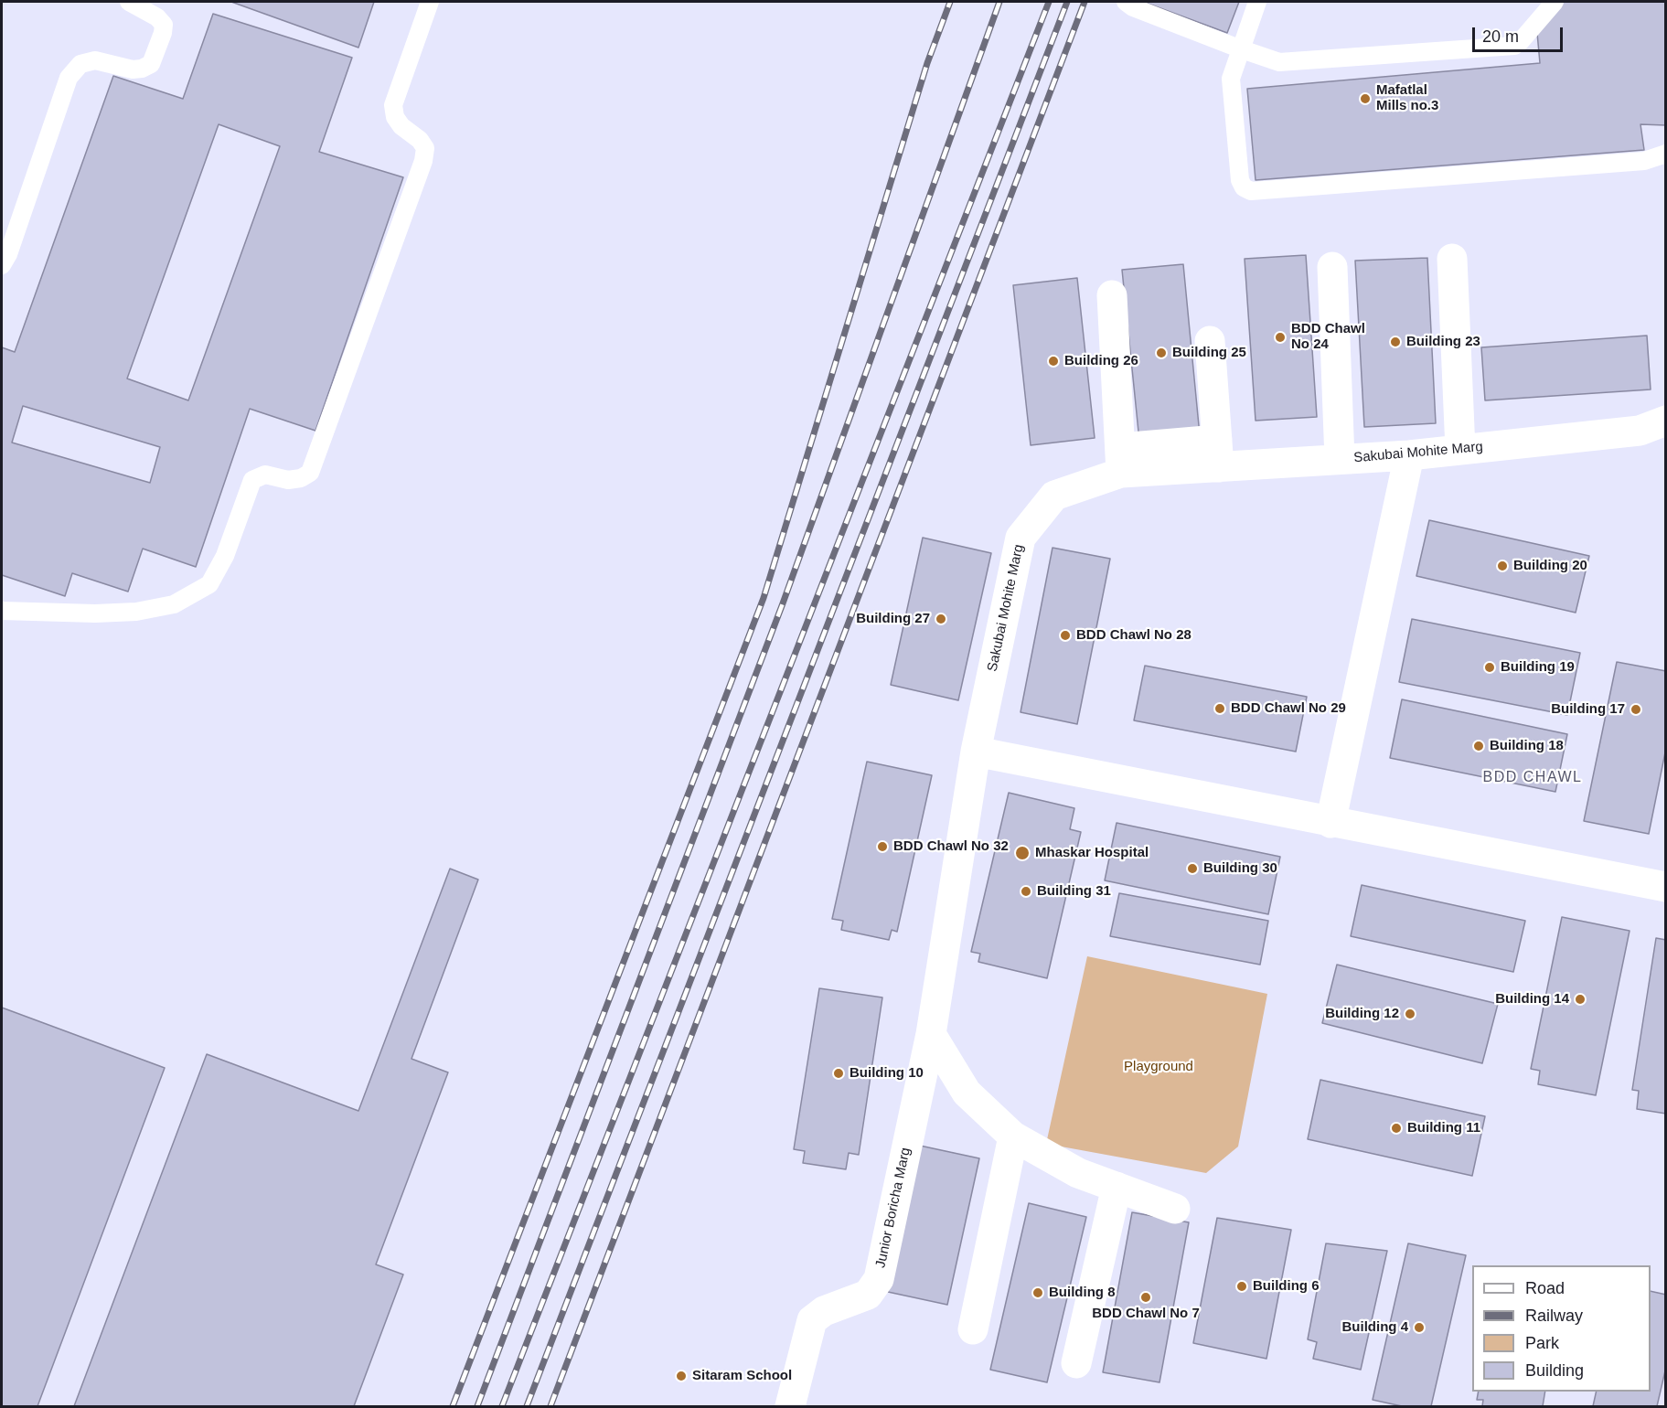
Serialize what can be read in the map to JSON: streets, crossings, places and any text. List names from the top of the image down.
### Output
{
  "streets": {
    "street": ["Sakubai Mohite Marg", "Junior Boricha Marg"]
  },
  "crossings": [
    ["Sakubai Mohite Marg", "Junior Boricha Marg"]
  ],
  "districts": ["BDD CHAWL"],
  "parks": ["Playground"],
  "places": [
    "Mafatlal Mills no.3",
    "BDD Chawl No 24",
    "Building 23",
    "Building 25",
    "Building 26",
    "Building 20",
    "Building 27",
    "BDD Chawl No 28",
    "Building 19",
    "BDD Chawl No 29",
    "Building 17",
    "Building 18",
    "BDD Chawl No 32",
    "Mhaskar Hospital",
    "Building 30",
    "Building 31",
    "Building 14",
    "Building 12",
    "Building 10",
    "Building 11",
    "Building 6",
    "Building 8",
    "BDD Chawl No 7",
    "Building 4",
    "Sitaram School"
  ],
  "legend": [
    "Road",
    "Railway",
    "Park",
    "Building"
  ],
  "scale_bar": "20 m"
}
